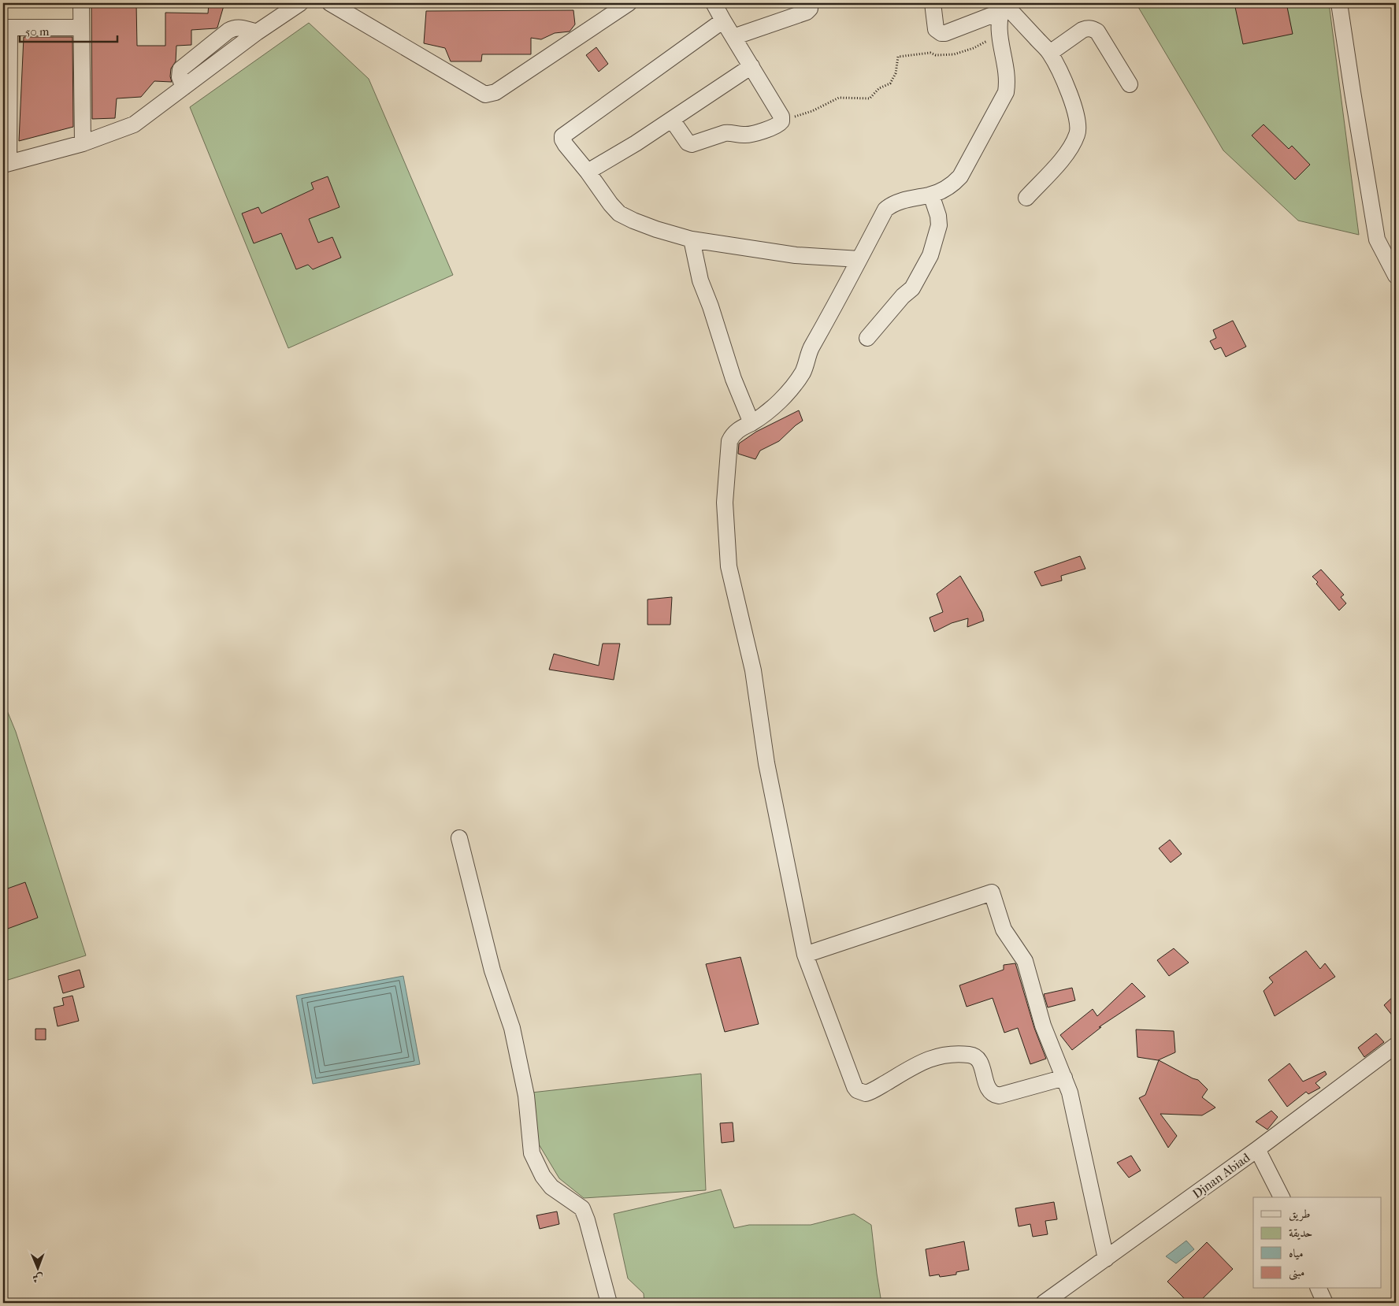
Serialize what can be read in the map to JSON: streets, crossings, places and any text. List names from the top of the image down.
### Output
{
  "streets": {
    "street": ["Djnan Abiad"]
  },
  "legend": [
    "طريق",
    "حديقة",
    "مياه",
    "مبنى"
  ],
  "scale_bar": "50 m",
  "north": "bottom"
}
